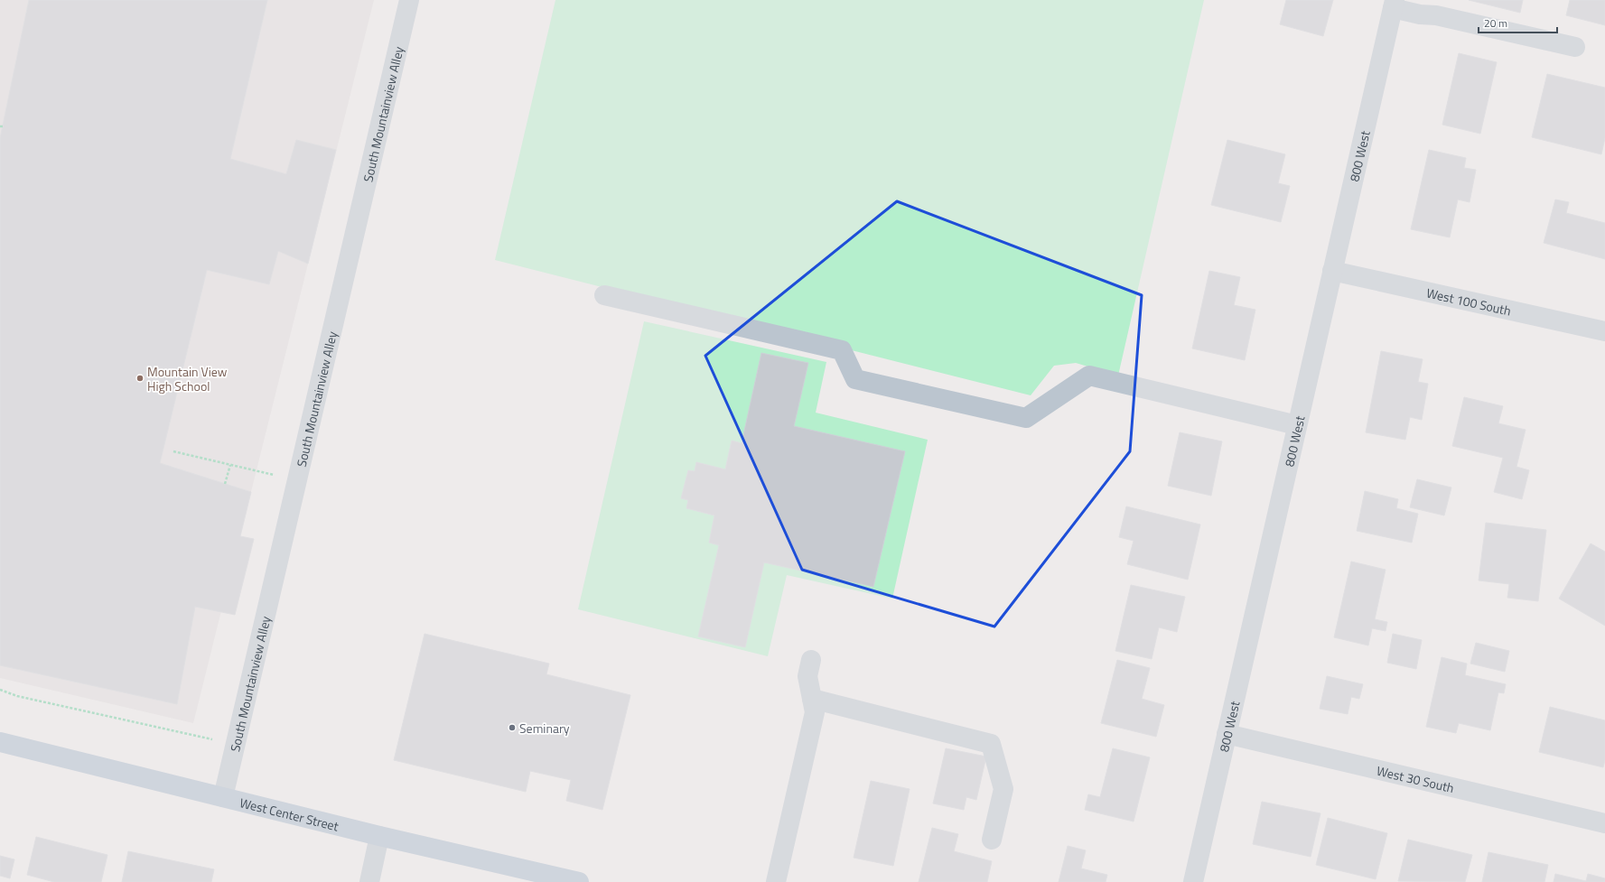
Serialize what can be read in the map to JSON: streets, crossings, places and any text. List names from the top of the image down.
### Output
{
  "streets": {
    "main road": ["West Center Street"],
    "street": [
      "South Mountainview Alley",
      "800 West",
      "West 100 South",
      "West 30 South"
    ]
  },
  "crossings": [
    ["South Mountainview Alley", "West Center Street"],
    ["800 West", "West 100 South"],
    ["800 West", "West 30 South"]
  ],
  "places": ["Mountain View High School", "Seminary"],
  "scale_bar": "20 m"
}
